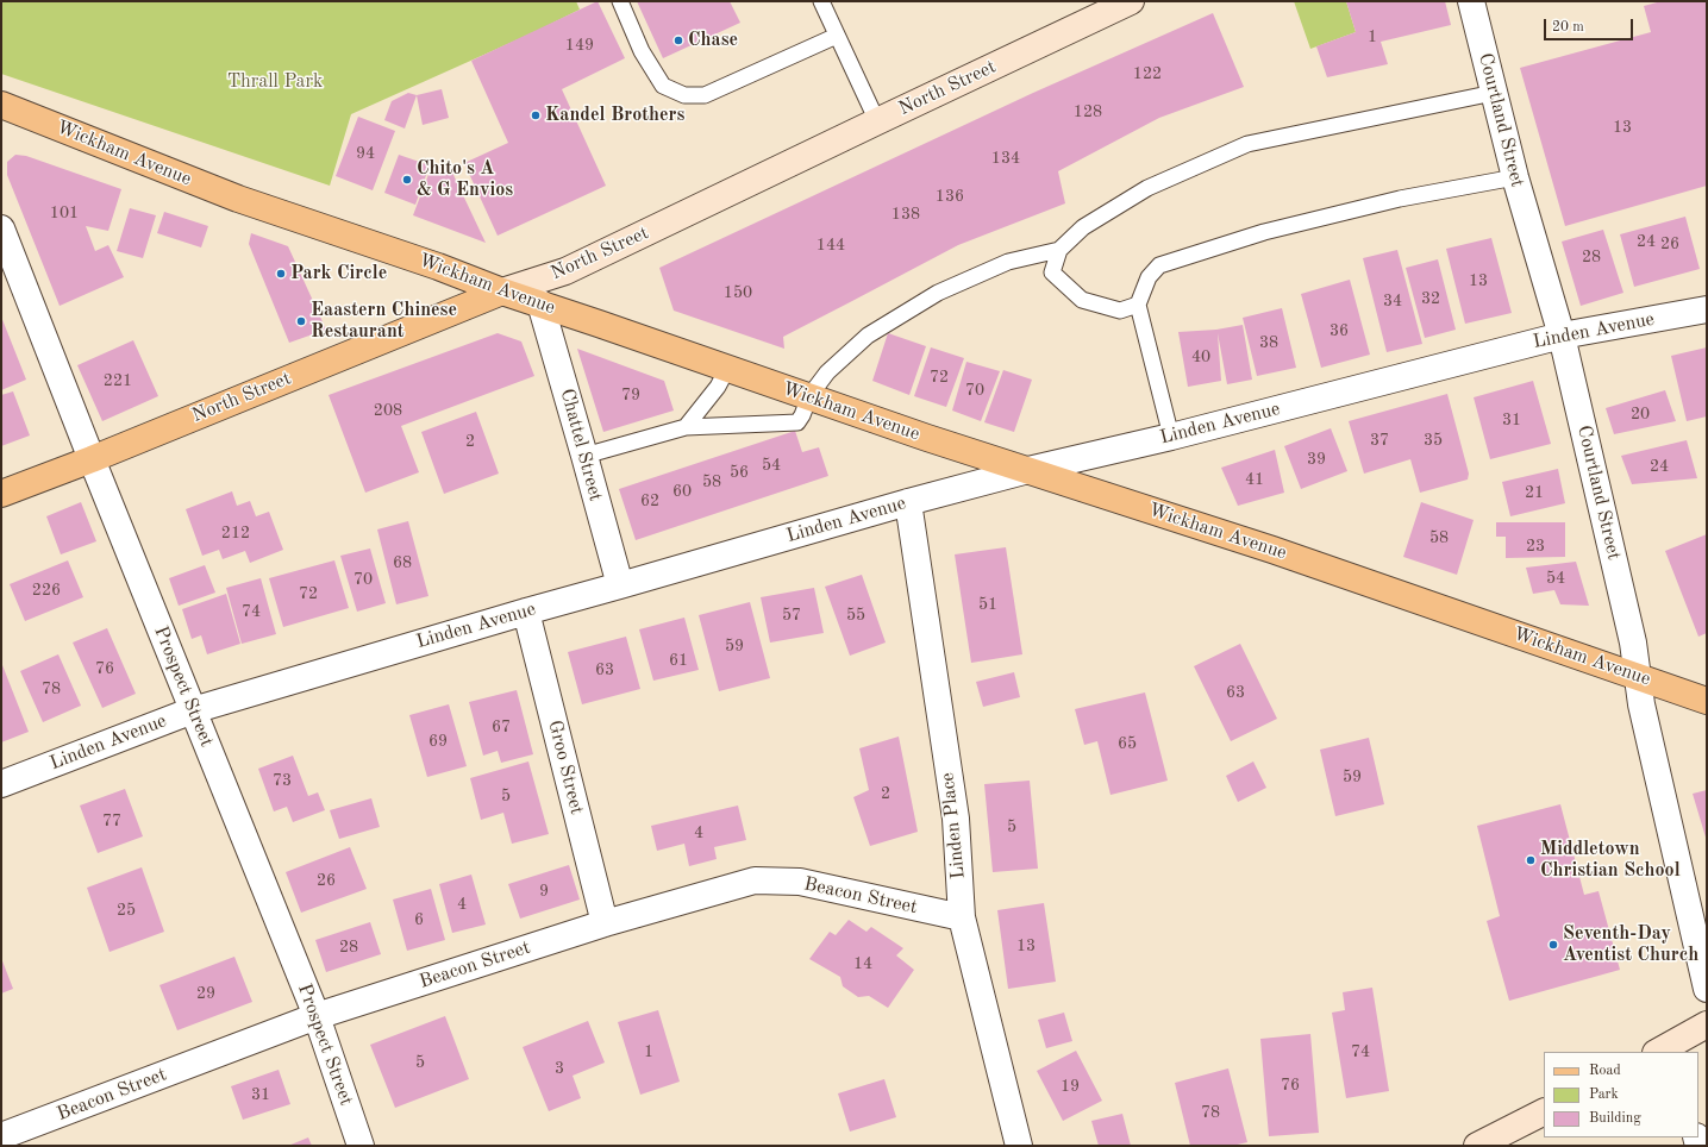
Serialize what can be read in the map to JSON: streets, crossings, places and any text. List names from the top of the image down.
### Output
{
  "streets": {
    "main road": ["North Street", "Wickham Avenue"],
    "street": [
      "Courtland Street",
      "Linden Avenue",
      "Chattel Street",
      "Prospect Street",
      "Groo Street",
      "Linden Place",
      "Beacon Street"
    ]
  },
  "crossings": [
    ["North Street", "Wickham Avenue"],
    ["North Street", "Prospect Street"],
    ["Courtland Street", "Wickham Avenue"],
    ["Courtland Street", "Linden Avenue"],
    ["Wickham Avenue", "Linden Avenue"],
    ["Wickham Avenue", "Chattel Street"],
    ["Linden Avenue", "Chattel Street"],
    ["Linden Avenue", "Prospect Street"],
    ["Linden Avenue", "Groo Street"],
    ["Linden Avenue", "Linden Place"],
    ["Prospect Street", "Beacon Street"],
    ["Groo Street", "Beacon Street"],
    ["Linden Place", "Beacon Street"]
  ],
  "parks": ["Thrall Park"],
  "places": [
    "Chase",
    "Kandel Brothers",
    "Chito's A & G Envios",
    "Park Circle",
    "Eaastern Chinese Restaurant",
    "Middletown Christian School",
    "Seventh-Day Aventist Church"
  ],
  "house_numbers": [
    "1",
    "149",
    "122",
    "128",
    "13",
    "94",
    "134",
    "136",
    "101",
    "138",
    "24",
    "26",
    "144",
    "28",
    "13",
    "150",
    "32",
    "34",
    "36",
    "38",
    "40",
    "72",
    "221",
    "70",
    "79",
    "208",
    "20",
    "31",
    "37",
    "35",
    "2",
    "39",
    "54",
    "24",
    "56",
    "41",
    "58",
    "60",
    "21",
    "62",
    "212",
    "58",
    "23",
    "68",
    "54",
    "70",
    "226",
    "72",
    "51",
    "74",
    "57",
    "55",
    "59",
    "61",
    "76",
    "63",
    "78",
    "63",
    "67",
    "69",
    "65",
    "59",
    "73",
    "2",
    "5",
    "77",
    "5",
    "4",
    "26",
    "9",
    "4",
    "25",
    "6",
    "13",
    "28",
    "14",
    "29",
    "1",
    "74",
    "5",
    "3",
    "76",
    "19",
    "31",
    "78"
  ],
  "legend": ["Road", "Park", "Building"],
  "scale_bar": "20 m"
}
